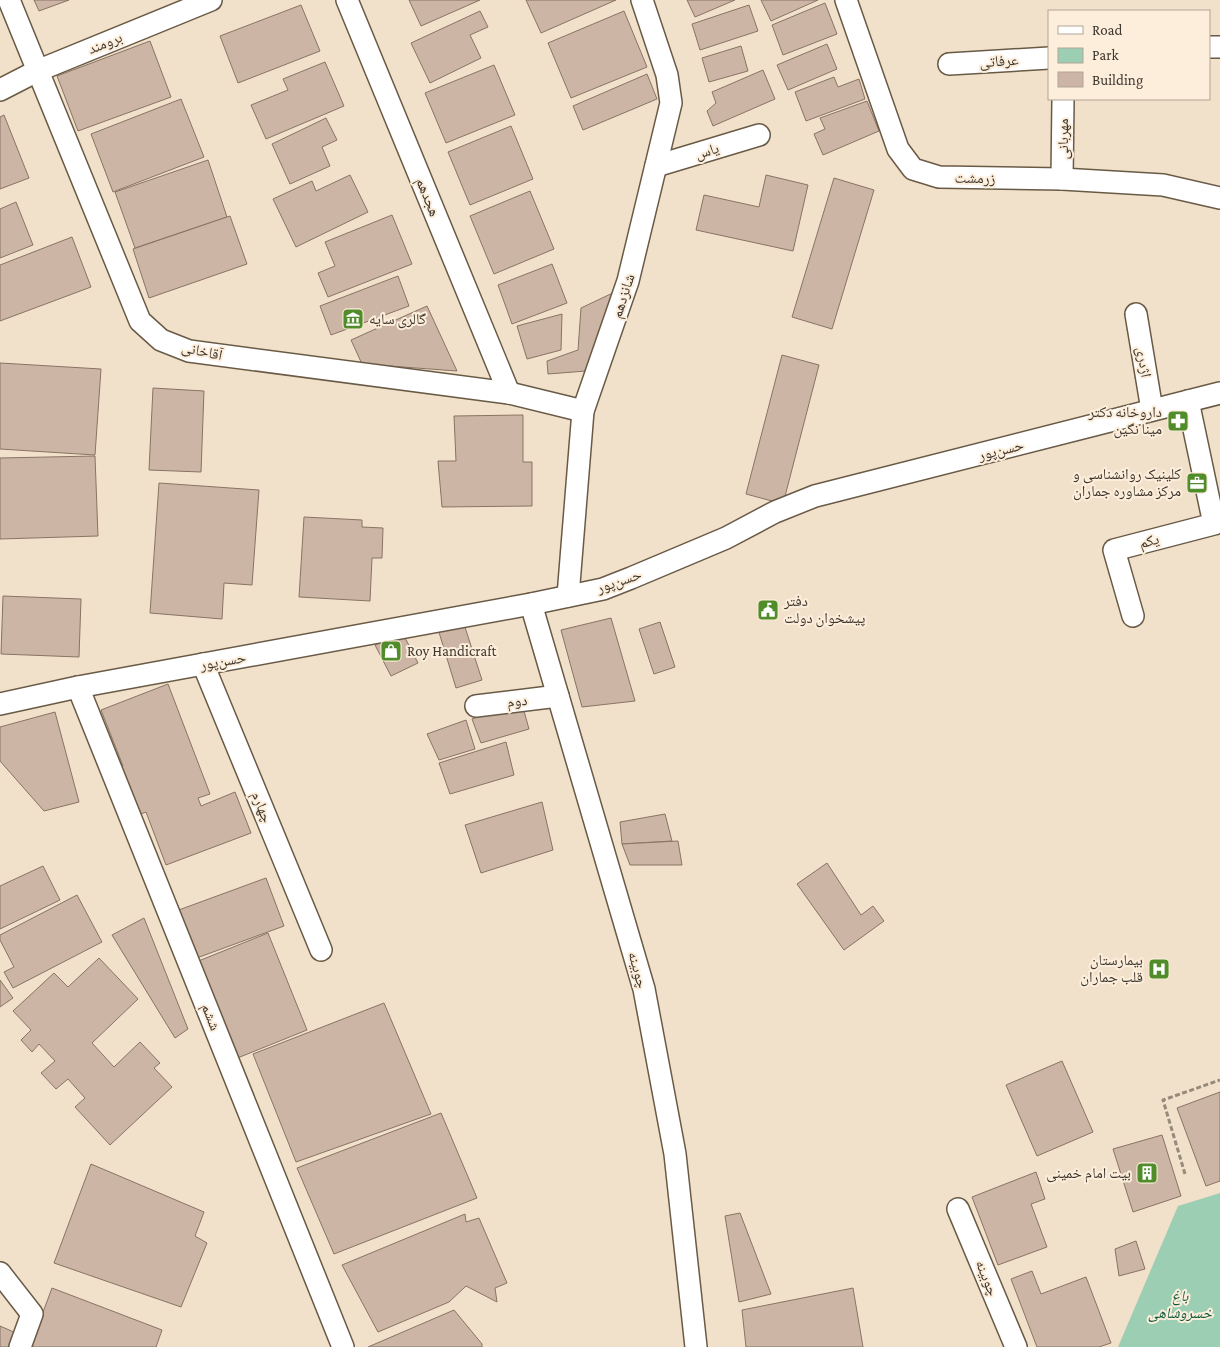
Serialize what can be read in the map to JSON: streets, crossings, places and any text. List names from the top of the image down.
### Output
{
  "streets": {
    "street": [
      "برومند",
      "عرفاتی",
      "مهربانی",
      "یاس",
      "زرمشت",
      "هجدهم",
      "شانزدهم",
      "آقاخانی",
      "اژدری",
      "حسن‌پور",
      "یکم",
      "دوم",
      "چهارم",
      "چوبینه",
      "ششم"
    ]
  },
  "crossings": [
    ["برومند", "آقاخانی"],
    ["مهربانی", "زرمشت"],
    ["یاس", "شانزدهم"],
    ["هجدهم", "آقاخانی"],
    ["شانزدهم", "آقاخانی"],
    ["شانزدهم", "حسن‌پور"],
    ["اژدری", "حسن‌پور"],
    ["حسن‌پور", "یکم"],
    ["حسن‌پور", "چهارم"],
    ["حسن‌پور", "چوبینه"],
    ["حسن‌پور", "ششم"],
    ["دوم", "چوبینه"]
  ],
  "parks": ["باغ خسروشاهی"],
  "places": {
    "museum": ["گالری سایه"],
    "pharmacy": ["داروخانه دکتر مینا نگین"],
    "office": ["کلینیک روانشناسی و مرکز مشاوره جماران"],
    "public building": ["دفتر پیشخوان دولت"],
    "shop": ["Roy Handicraft"],
    "hospital": ["بیمارستان قلب جماران"],
    "building": ["بیت امام خمینی"]
  },
  "legend": ["Road", "Park", "Building"]
}
